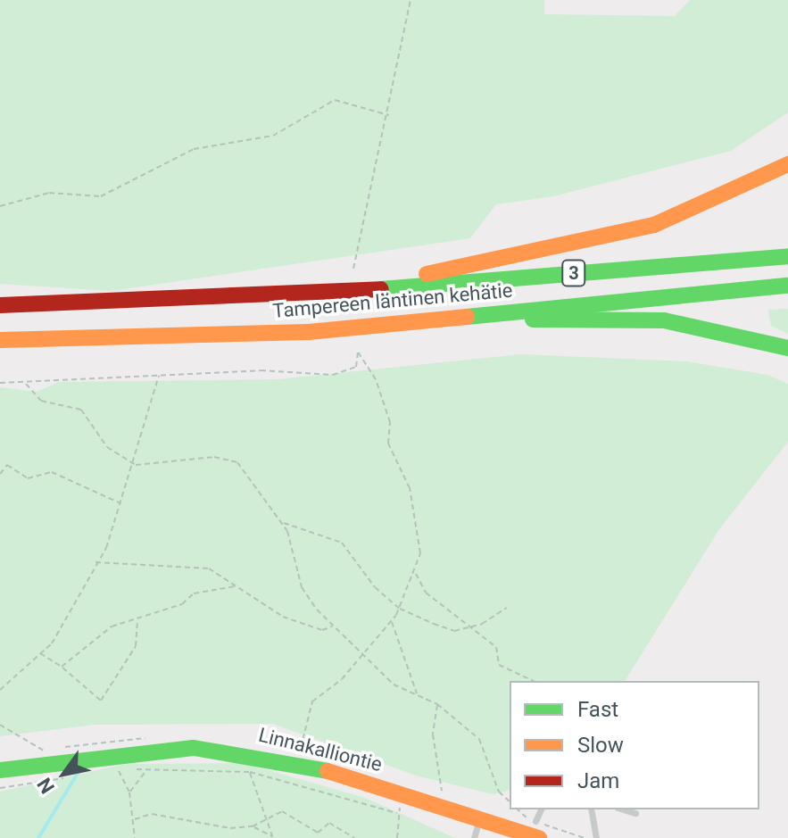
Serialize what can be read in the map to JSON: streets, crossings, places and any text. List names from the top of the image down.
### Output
{
  "streets": {
    "main road": ["3", "Tampereen läntinen kehätie", "Linnakalliontie"]
  },
  "legend": ["Fast", "Slow", "Jam"],
  "north": "bottom left"
}
